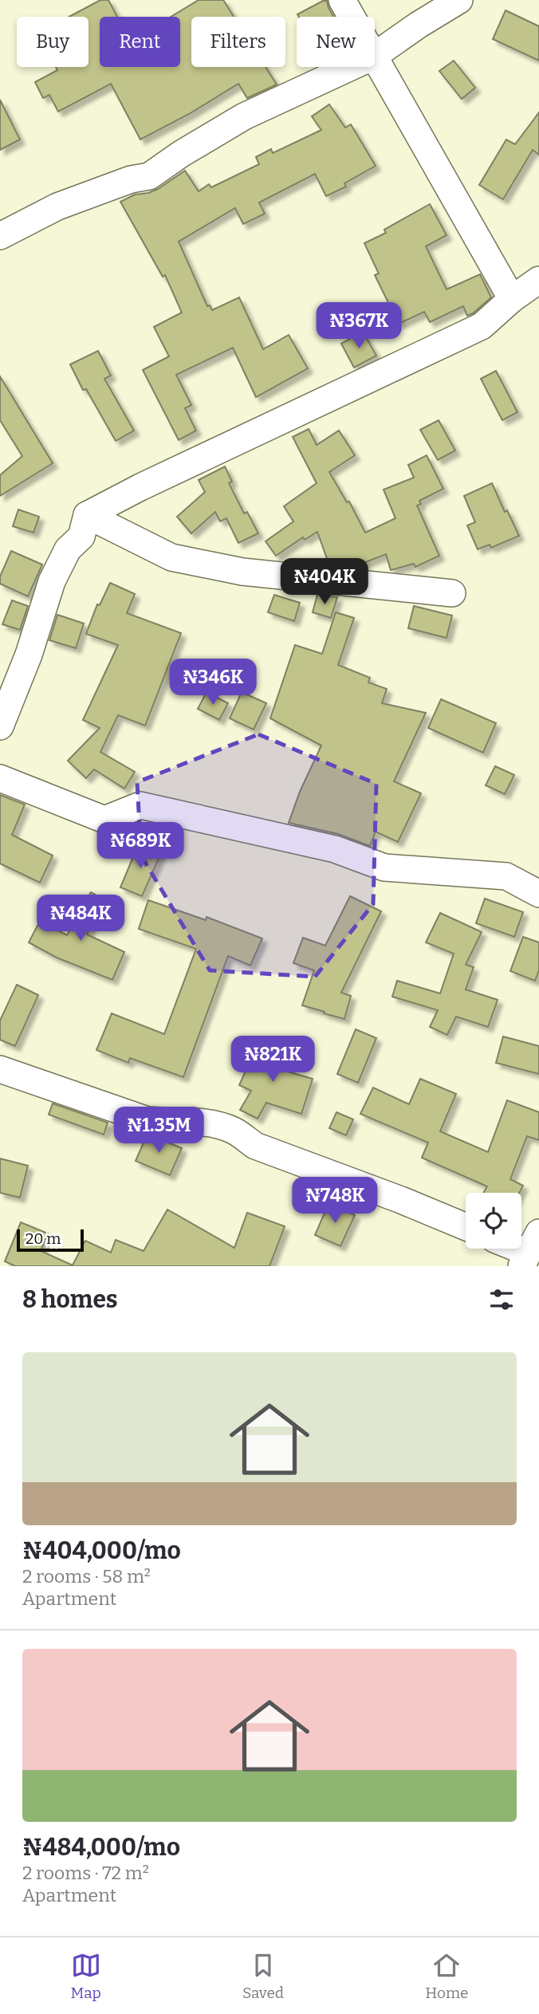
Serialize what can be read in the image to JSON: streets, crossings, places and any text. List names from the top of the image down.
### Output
{
  "scale_bar": "20 m",
  "page": {
    "chip": [
      "Buy",
      "Rent",
      "Filters",
      "New"
    ],
    "price": [
      "₦367K",
      "₦404K",
      "₦346K",
      "₦689K",
      "₦484K",
      "₦821K",
      "₦1.35M",
      "₦748K"
    ],
    "scale": "20 m",
    "heading": "8 homes",
    "list": [
      {
        "name": "₦404,000/mo",
        "note": "2 rooms · 58 m² · Apartment"
      },
      {
        "name": "₦484,000/mo",
        "note": "2 rooms · 72 m² · Apartment"
      }
    ],
    "tabs": ["Map", "Saved", "Home"]
  }
}
